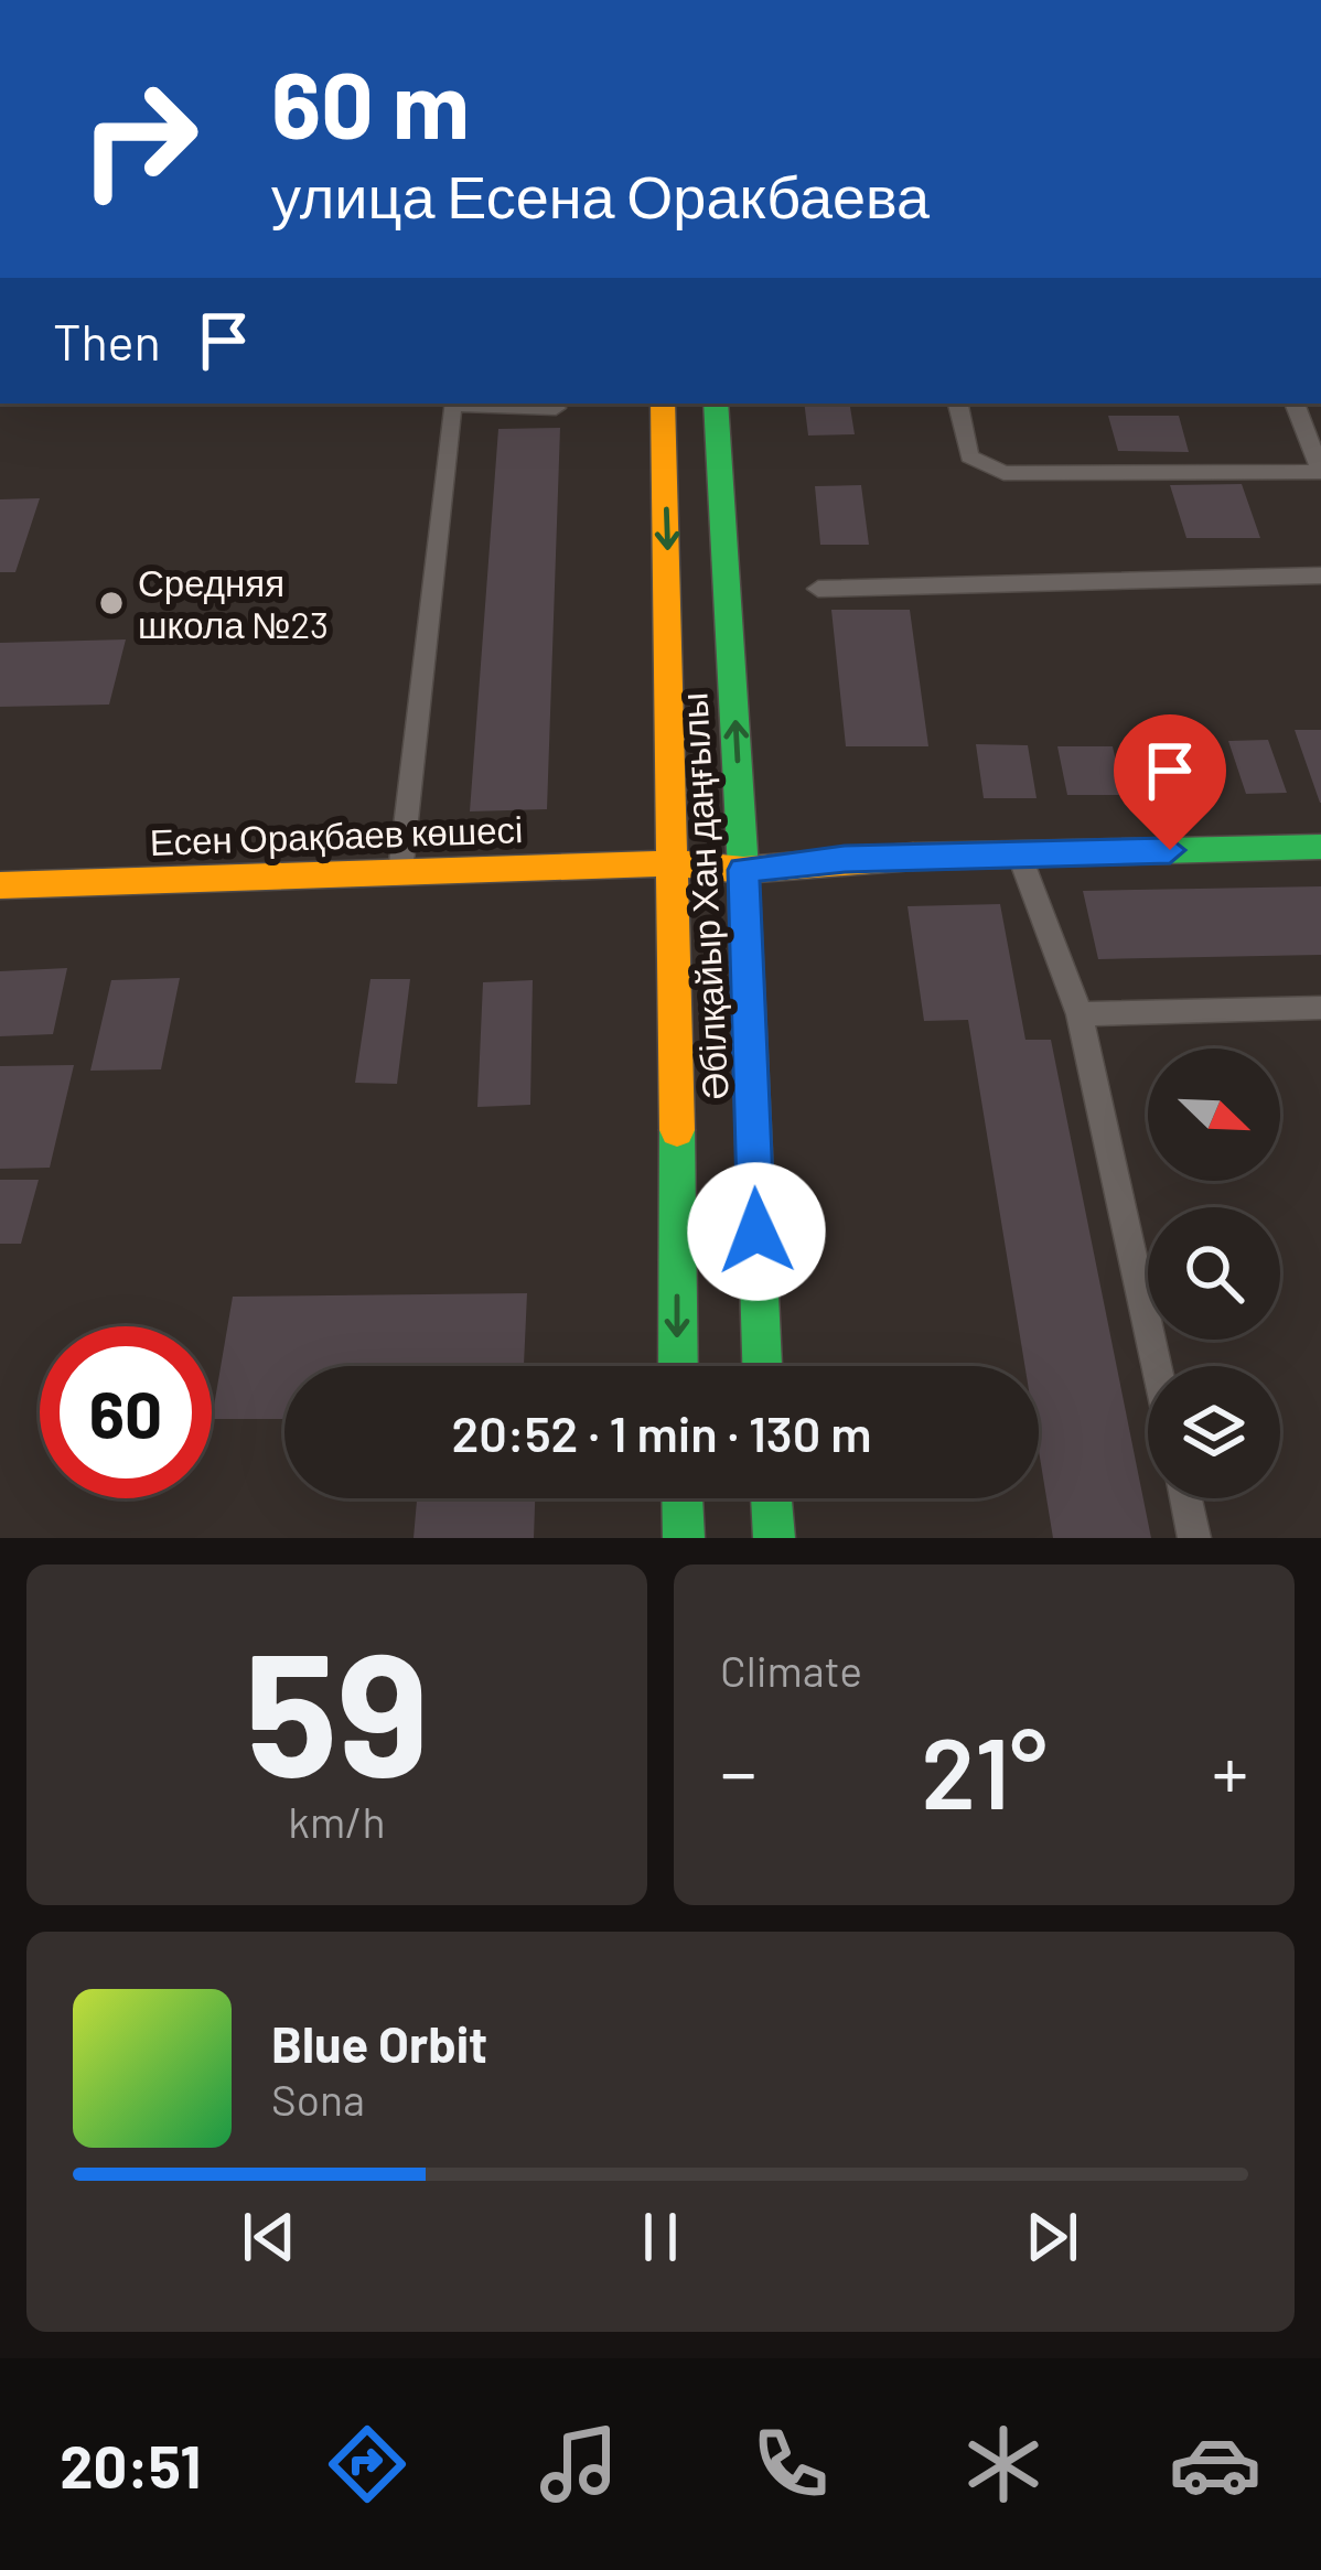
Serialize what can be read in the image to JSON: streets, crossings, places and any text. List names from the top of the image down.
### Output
{
  "streets": {
    "main road": ["Есен Орақбаев көшесі", "Әбілқайыр Хан даңғылы"]
  },
  "crossings": [
    ["Есен Орақбаев көшесі", "Әбілқайыр Хан даңғылы"]
  ],
  "places": ["Средняя школа №23"],
  "north": "bottom right",
  "page": {
    "turn": ["60 m", "улица Есена Оракбаева"],
    "then": "Then",
    "limit": "60",
    "trip": "20:52 · 1 min · 130 m",
    "tile": [
      ["59", "km/h"],
      "Climate"
    ],
    "heat": ["−", "21°", "+"],
    "song": ["Blue Orbit", "Sona"],
    "tabs": "20:51"
  }
}
